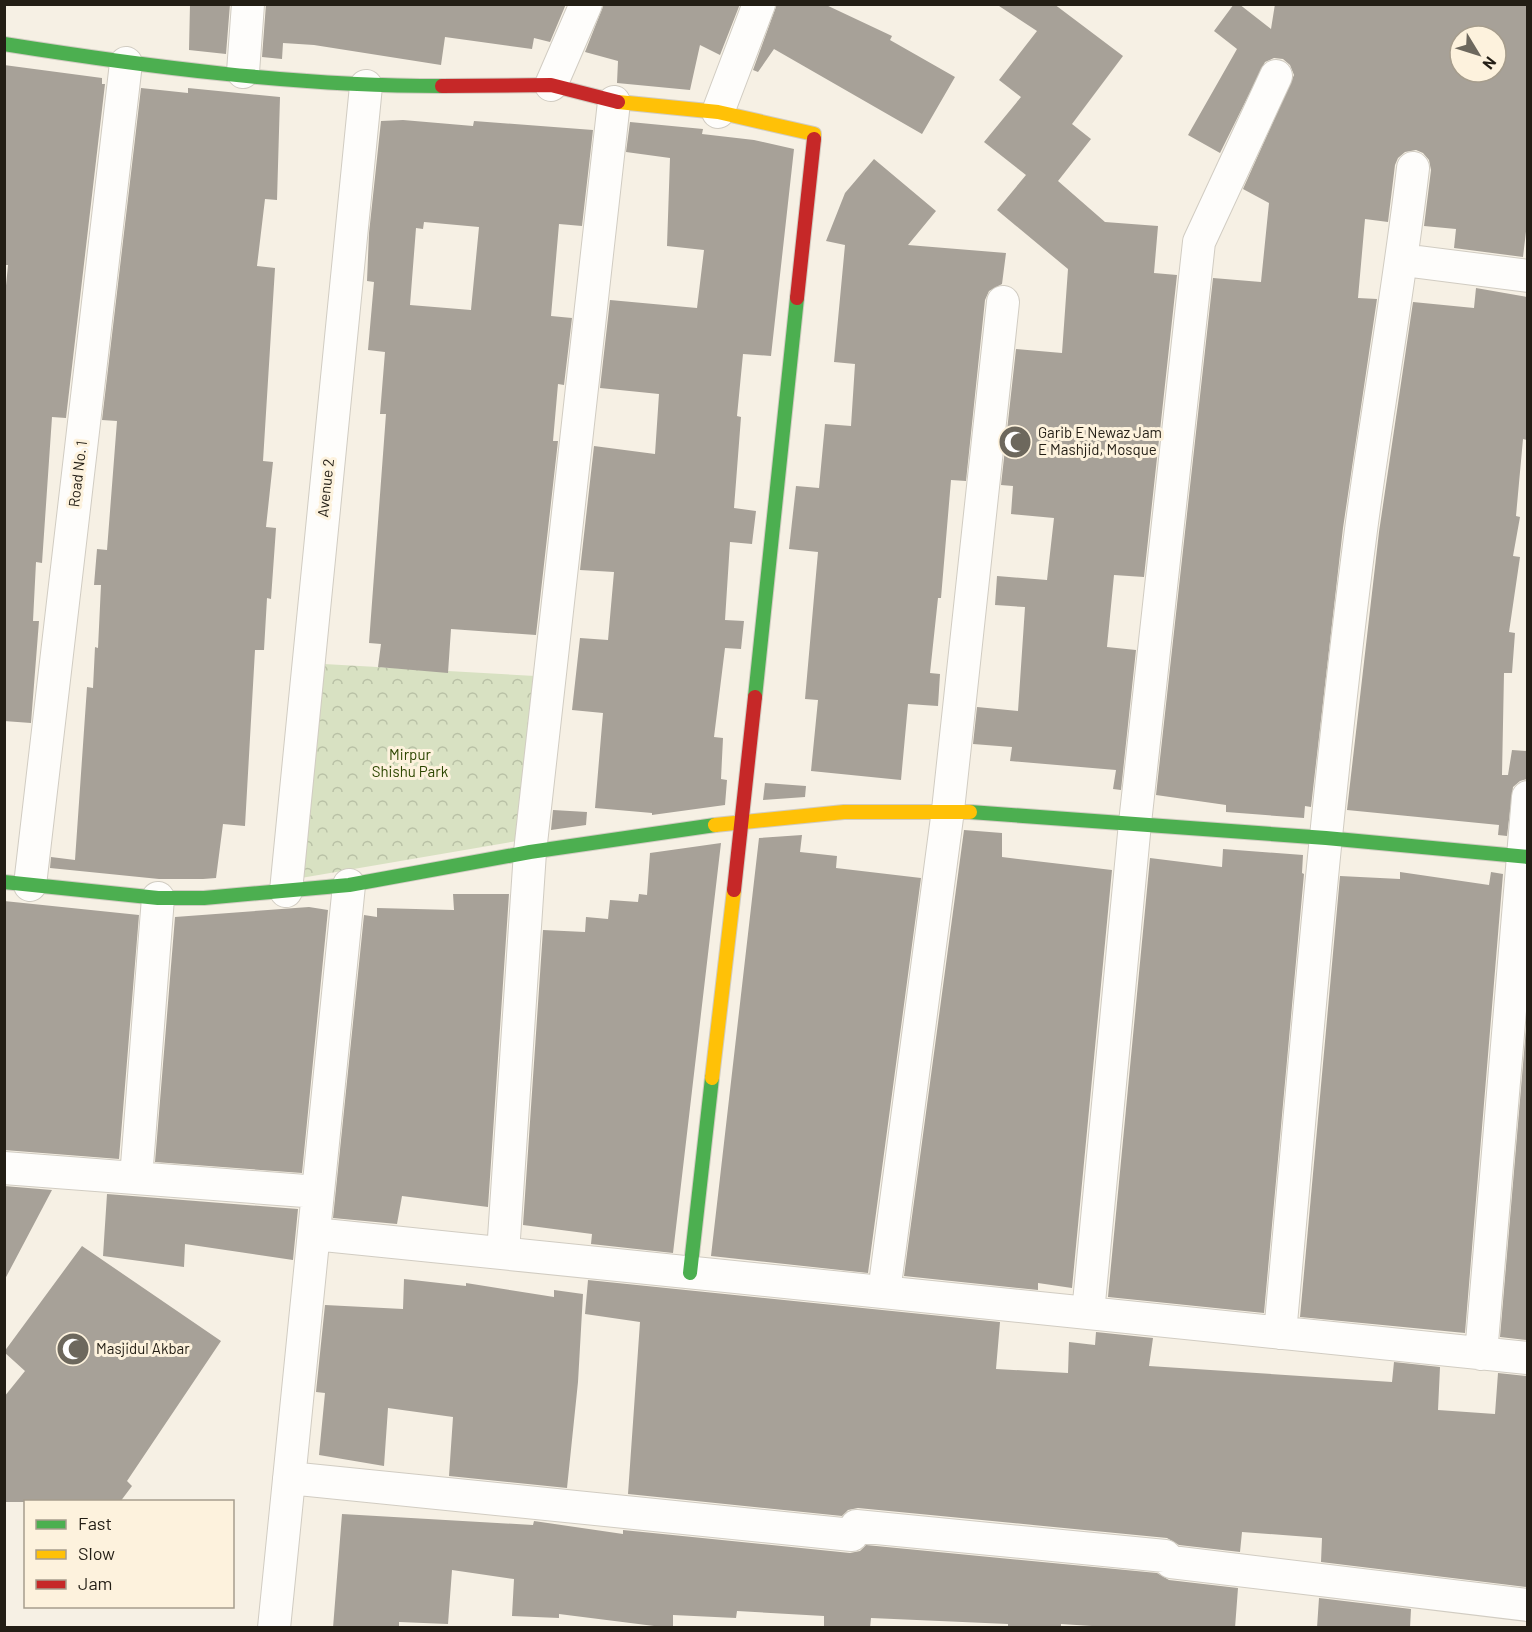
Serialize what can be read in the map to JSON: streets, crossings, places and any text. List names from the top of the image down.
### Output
{
  "streets": {
    "street": ["Road No. 1", "Avenue 2"]
  },
  "parks": ["Mirpur Shishu Park"],
  "places": {
    "mosque": ["Garib E Newaz Jam E Mashjid, Mosque", "Masjidul Akbar"]
  },
  "legend": ["Fast", "Slow", "Jam"],
  "north": "bottom right"
}
